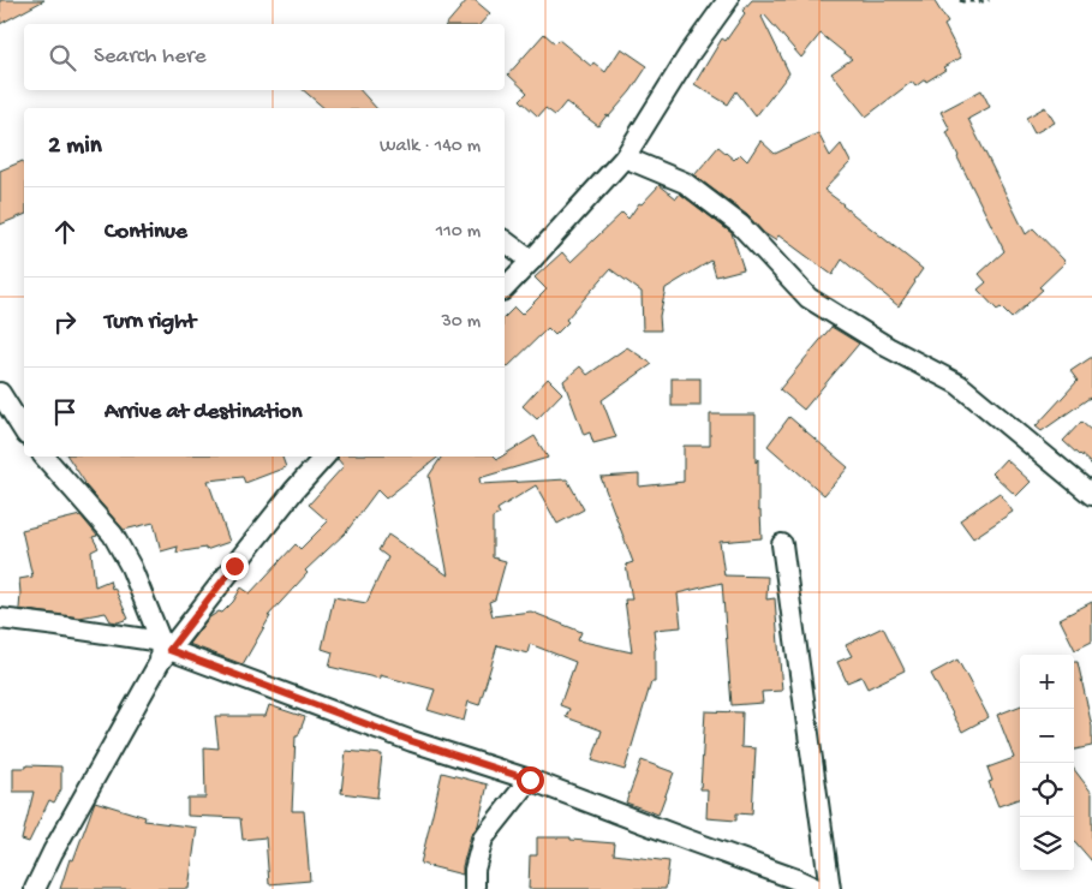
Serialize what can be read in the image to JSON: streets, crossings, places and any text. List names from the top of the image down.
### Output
{
  "page": {
    "search": "Search here",
    "heading": ["2 min", "Walk · 140 m"],
    "list": [
      ["Continue", "110 m"],
      ["Turn right", "30 m"],
      "Arrive at destination"
    ],
    "map_buttons": ["+", "−"]
  }
}
